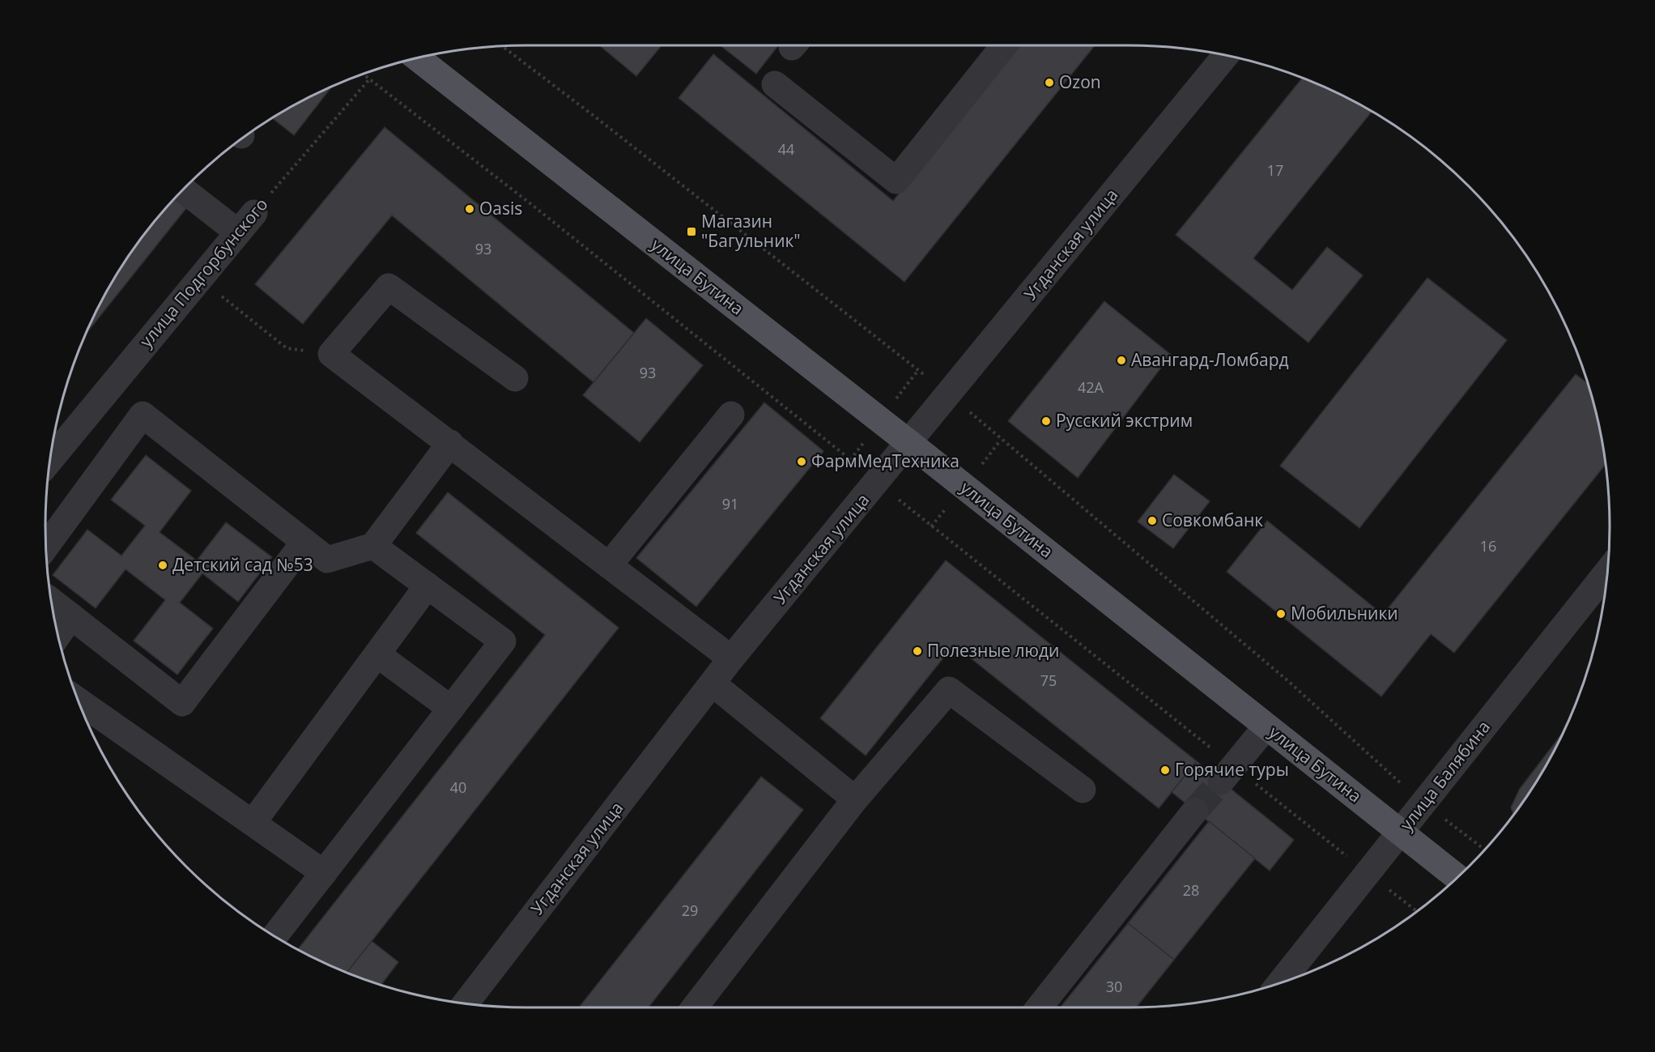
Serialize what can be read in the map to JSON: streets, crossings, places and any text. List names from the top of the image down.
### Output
{
  "streets": {
    "main road": ["улица Бутина"],
    "street": ["Угданская улица", "улица Подгорбунского", "улица Балябина"]
  },
  "crossings": [
    ["Угданская улица", "улица Бутина"],
    ["улица Бутина", "улица Балябина"]
  ],
  "places": {
    "other": [
      "Ozon",
      "Oasis",
      "Авангард-Ломбард",
      "Русский экстрим",
      "ФармМедТехника",
      "Совкомбанк",
      "Детский сад №53",
      "Мобильники",
      "Полезные люди",
      "Горячие туры"
    ],
    "transit": ["Магазин \"Багульник\""]
  },
  "house_numbers": [
    "44",
    "17",
    "93",
    "93",
    "42А",
    "91",
    "16",
    "75",
    "40",
    "28",
    "29",
    "30"
  ]
}
